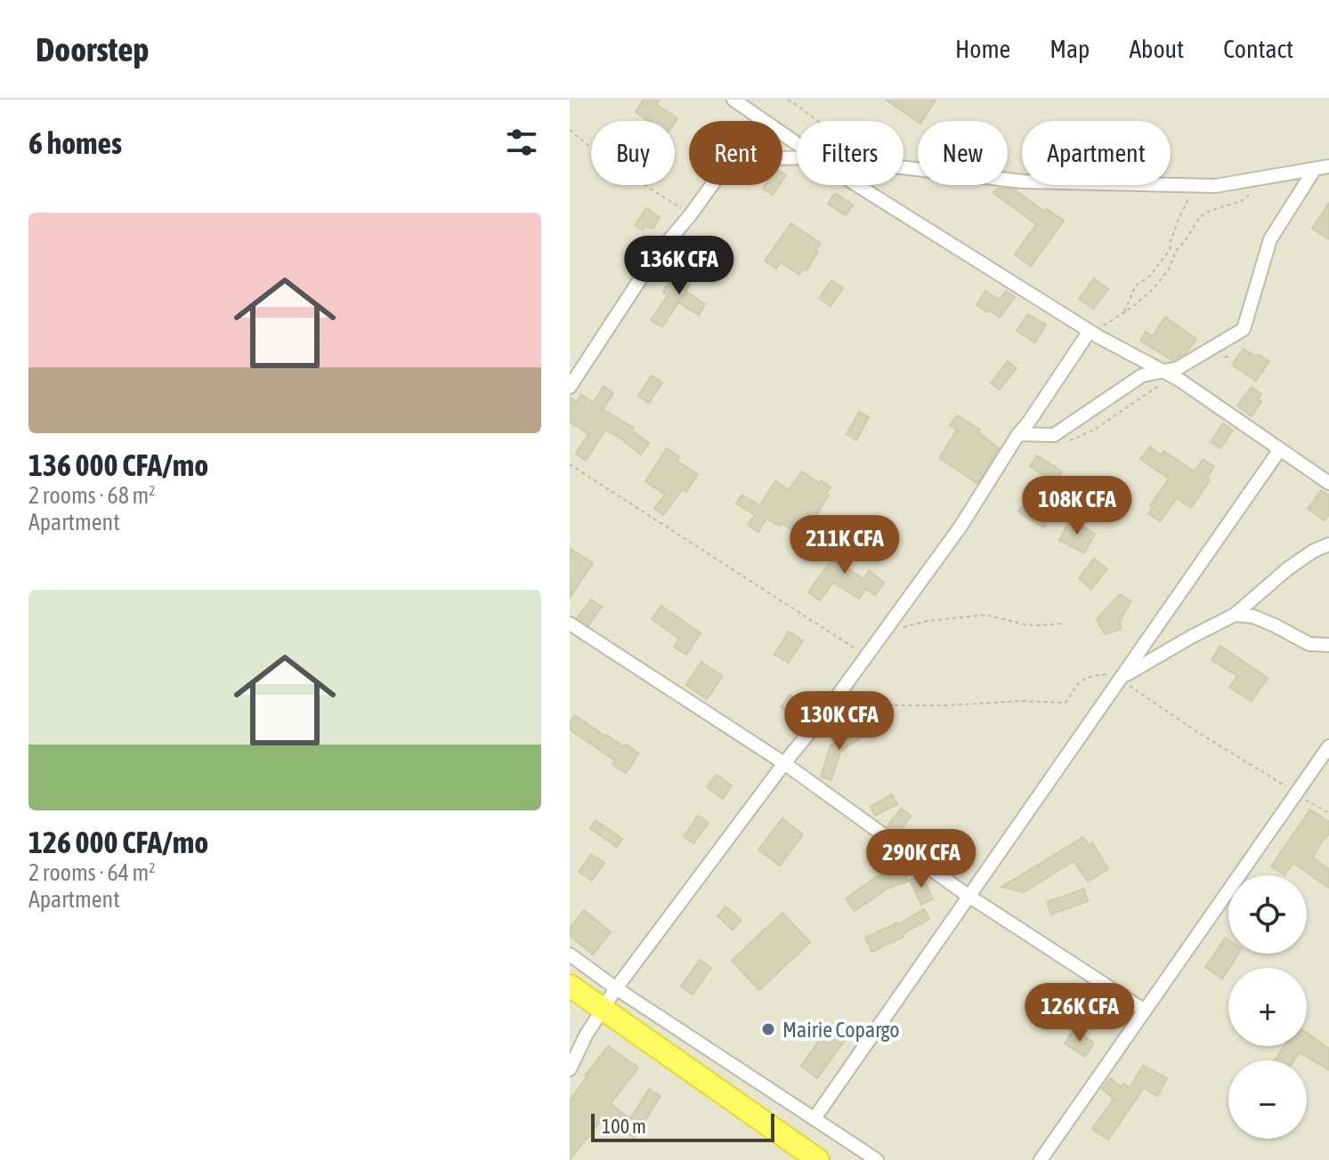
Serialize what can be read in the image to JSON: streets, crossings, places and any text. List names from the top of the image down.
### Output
{
  "places": ["Mairie Copargo"],
  "scale_bar": "100 m",
  "page": {
    "header": "Doorstep",
    "nav": [
      "Home",
      "Map",
      "About",
      "Contact"
    ],
    "heading": "6 homes",
    "chip": [
      "Buy",
      "Rent",
      "Filters",
      "New",
      "Apartment"
    ],
    "list": [
      {
        "name": "136 000 CFA/mo",
        "note": "2 rooms · 68 m² · Apartment"
      },
      {
        "name": "126 000 CFA/mo",
        "note": "2 rooms · 64 m² · Apartment"
      }
    ],
    "price": [
      "136K CFA",
      "108K CFA",
      "211K CFA",
      "130K CFA",
      "290K CFA",
      "126K CFA"
    ],
    "map_buttons": ["+", "−"],
    "scale": "100 m"
  }
}
